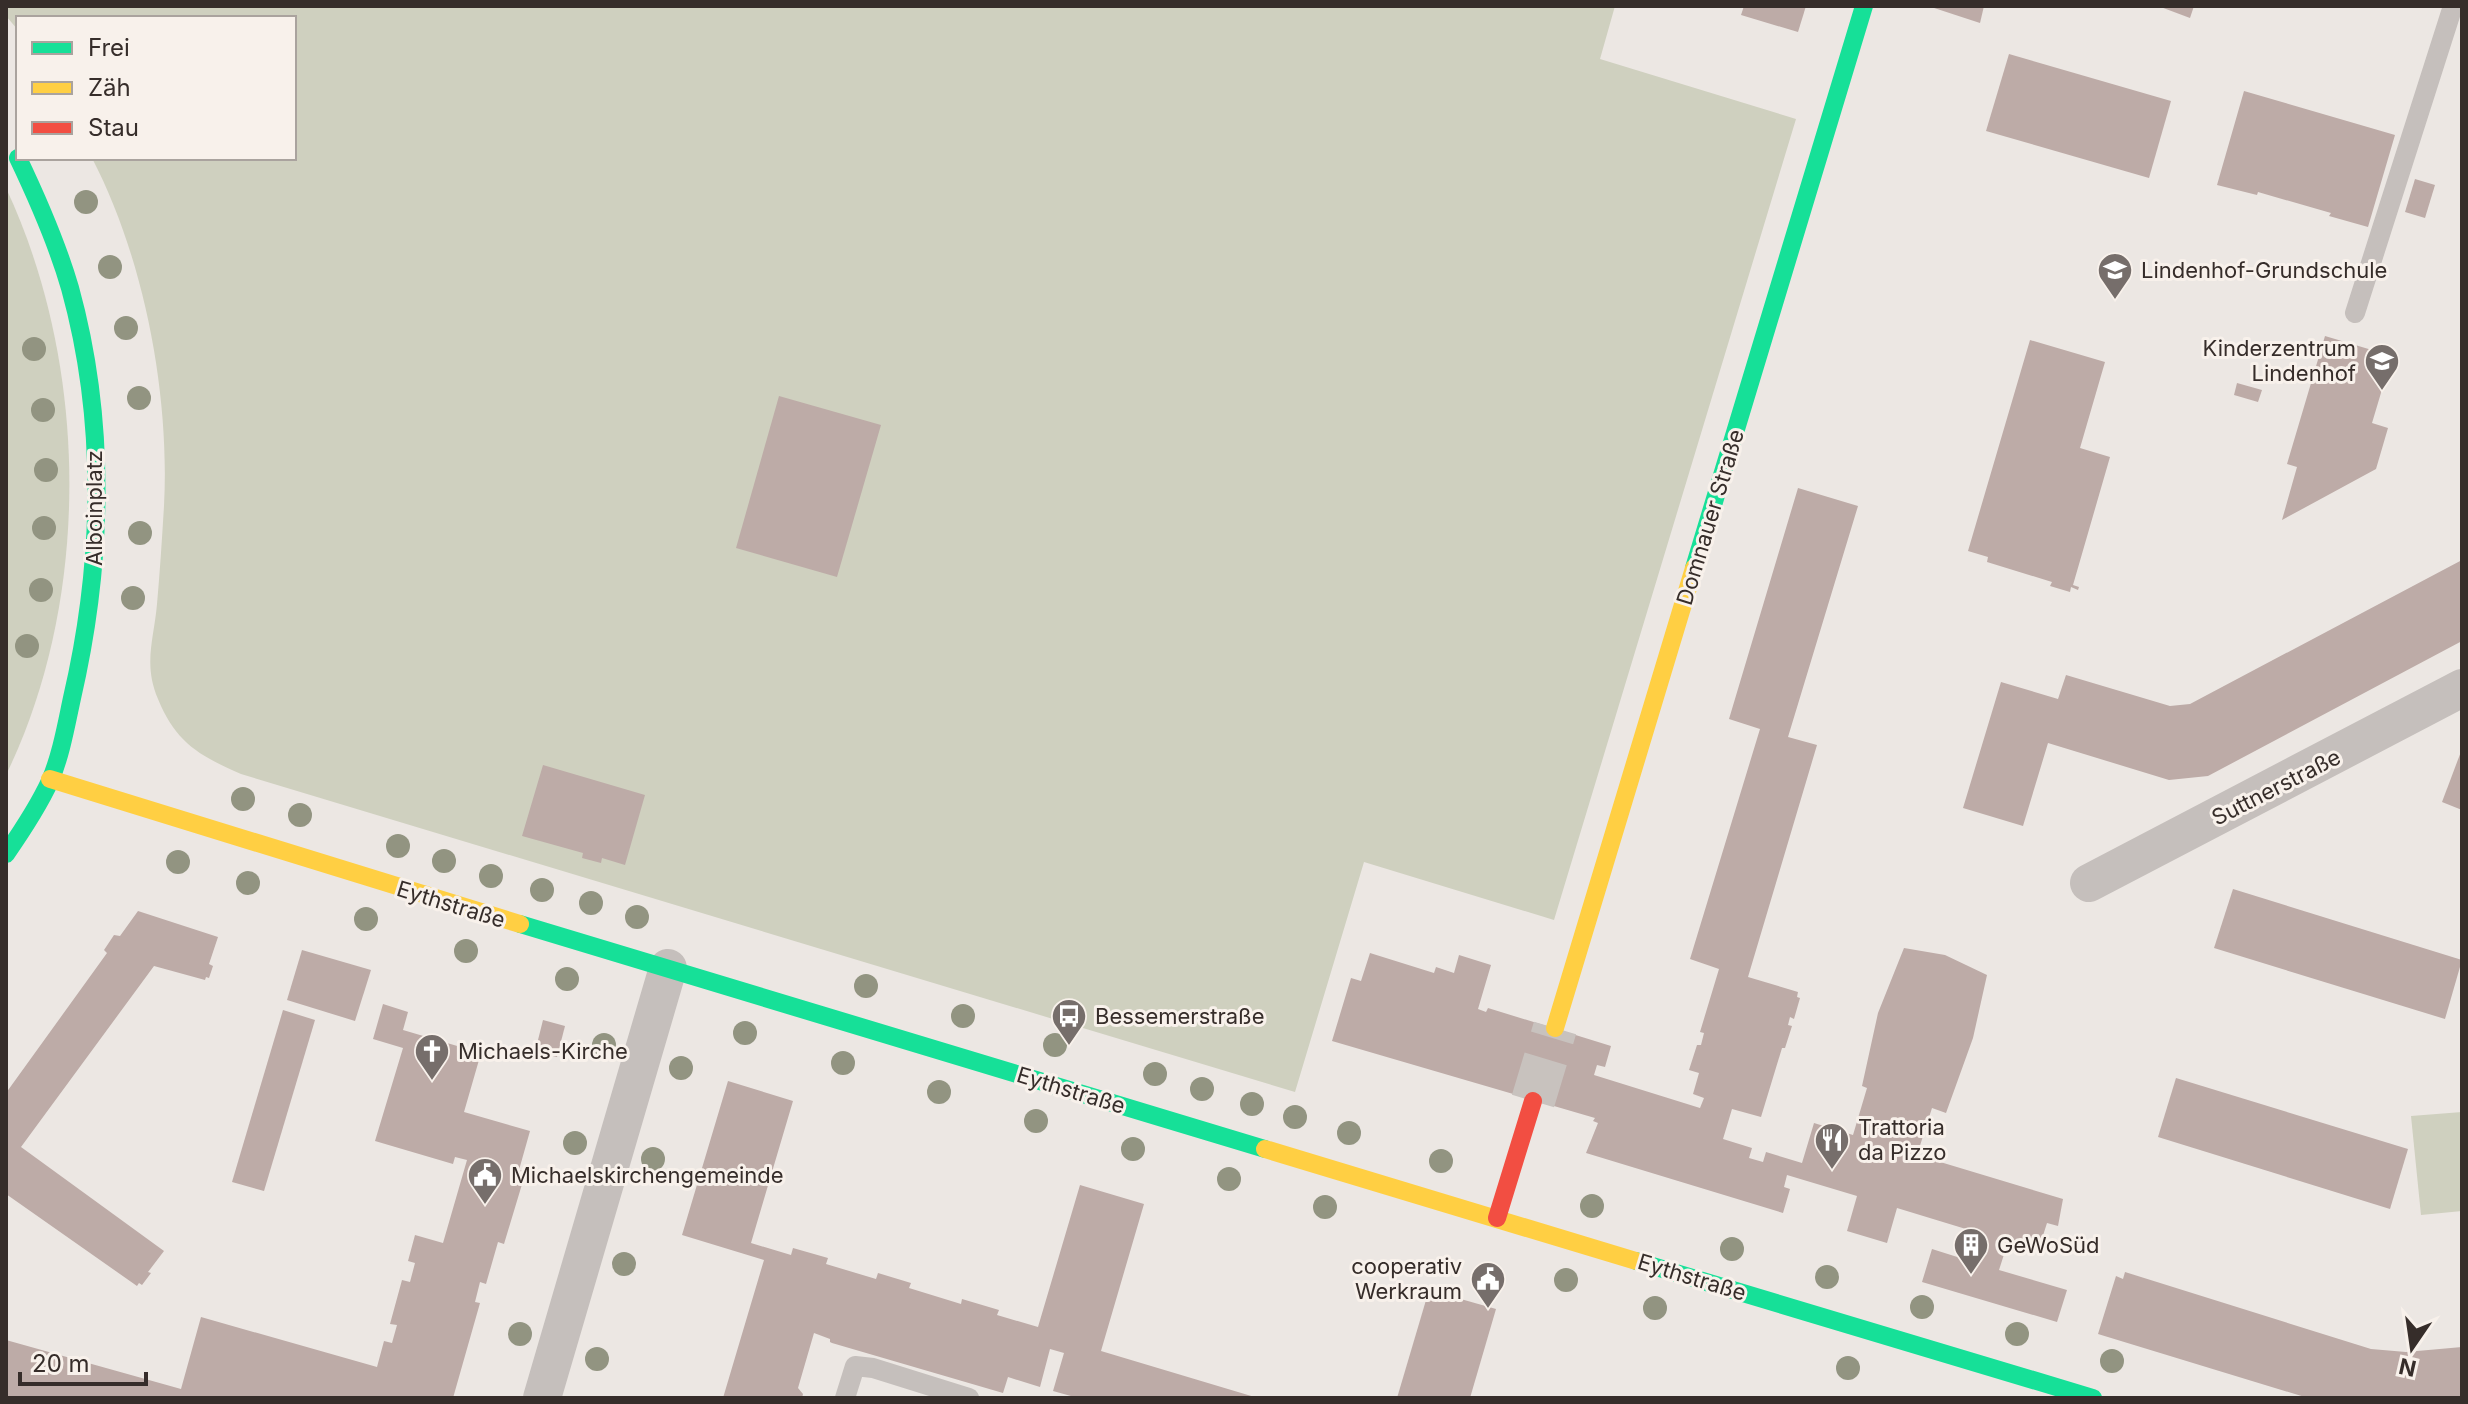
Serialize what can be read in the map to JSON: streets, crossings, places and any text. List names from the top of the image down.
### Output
{
  "streets": {
    "street": [
      "Alboinplatz",
      "Domnauer Straße",
      "Suttnerstraße",
      "Eythstraße"
    ]
  },
  "crossings": [
    ["Alboinplatz", "Eythstraße"]
  ],
  "places": {
    "school or university": ["Lindenhof-Grundschule", "Kinderzentrum Lindenhof"],
    "bus stop": ["Bessemerstraße"],
    "church": ["Michaels-Kirche"],
    "restaurant": ["Trattoria da Pizzo"],
    "public building": ["Michaelskirchengemeinde", "cooperativ Werkraum"],
    "building": ["GeWoSüd"]
  },
  "legend": ["Frei", "Zäh", "Stau"],
  "scale_bar": "20 m",
  "north": "bottom"
}
